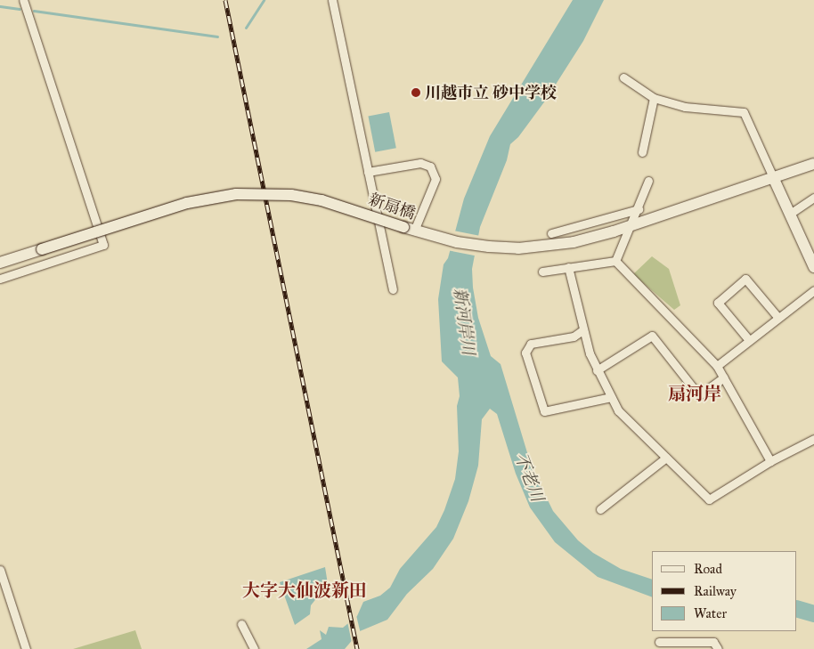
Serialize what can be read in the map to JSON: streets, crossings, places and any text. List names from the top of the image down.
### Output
{
  "streets": {
    "street": ["新扇橋"]
  },
  "districts": ["扇河岸", "大字大仙波新田"],
  "water": ["新河岸川", "不老川"],
  "places": ["川越市立 砂中学校"],
  "legend": ["Road", "Railway", "Water"]
}
